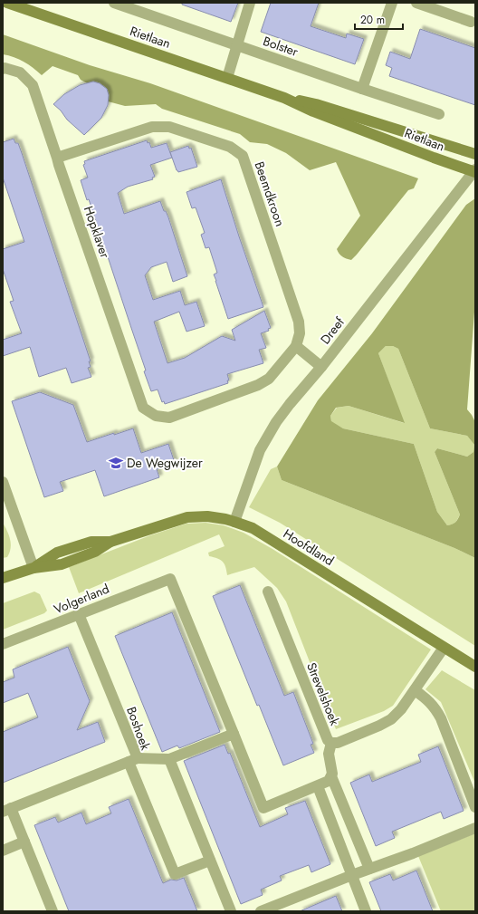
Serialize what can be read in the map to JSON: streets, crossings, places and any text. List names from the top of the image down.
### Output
{
  "streets": {
    "street": [
      "Rietlaan",
      "Bolster",
      "Beemdkroon",
      "Hopklaver",
      "Dreef",
      "Hoofdland",
      "Volgerland",
      "Strevelshoek",
      "Boshoek"
    ]
  },
  "crossings": [
    ["Rietlaan", "Dreef"],
    ["Beemdkroon", "Hopklaver"],
    ["Dreef", "Hoofdland"],
    ["Hoofdland", "Strevelshoek"],
    ["Volgerland", "Boshoek"]
  ],
  "places": {
    "school or university": ["De Wegwijzer"]
  },
  "scale_bar": "20 m"
}
